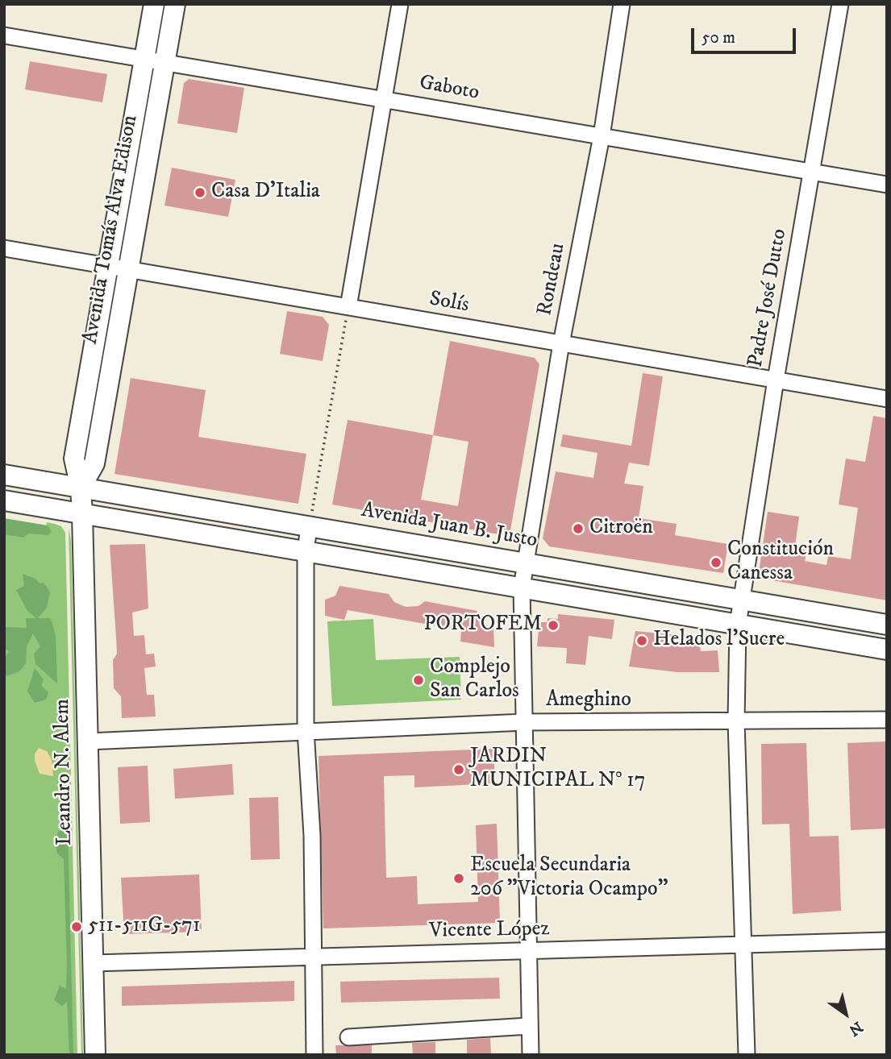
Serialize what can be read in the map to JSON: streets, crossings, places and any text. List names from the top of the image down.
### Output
{
  "streets": {
    "main road": ["Avenida Tomás Alva Edison", "Avenida Juan B. Justo", "Leandro N. Alem"],
    "street": [
      "Gaboto",
      "Rondeau",
      "Padre José Dutto",
      "Solís",
      "Ameghino",
      "Vicente López"
    ]
  },
  "crossings": [
    ["Gaboto", "Avenida Tomás Alva Edison"],
    ["Gaboto", "Rondeau"],
    ["Gaboto", "Padre José Dutto"],
    ["Avenida Tomás Alva Edison", "Solís"],
    ["Avenida Tomás Alva Edison", "Avenida Juan B. Justo"],
    ["Avenida Tomás Alva Edison", "Leandro N. Alem"],
    ["Rondeau", "Solís"],
    ["Rondeau", "Avenida Juan B. Justo"],
    ["Rondeau", "Ameghino"],
    ["Rondeau", "Vicente López"],
    ["Padre José Dutto", "Solís"],
    ["Padre José Dutto", "Avenida Juan B. Justo"],
    ["Padre José Dutto", "Ameghino"],
    ["Padre José Dutto", "Vicente López"],
    ["Avenida Juan B. Justo", "Leandro N. Alem"],
    ["Ameghino", "Leandro N. Alem"],
    ["Leandro N. Alem", "Vicente López"]
  ],
  "places": [
    "Casa D'Italia",
    "Citroën",
    "Constitución Canessa",
    "PORTOFEM",
    "Helados l'Sucre",
    "Complejo San Carlos",
    "JARDIN MUNICIPAL N° 17",
    "Escuela Secundaria 206 \"Victoria Ocampo\"",
    "511-511G-571"
  ],
  "scale_bar": "50 m",
  "north": "bottom right"
}
